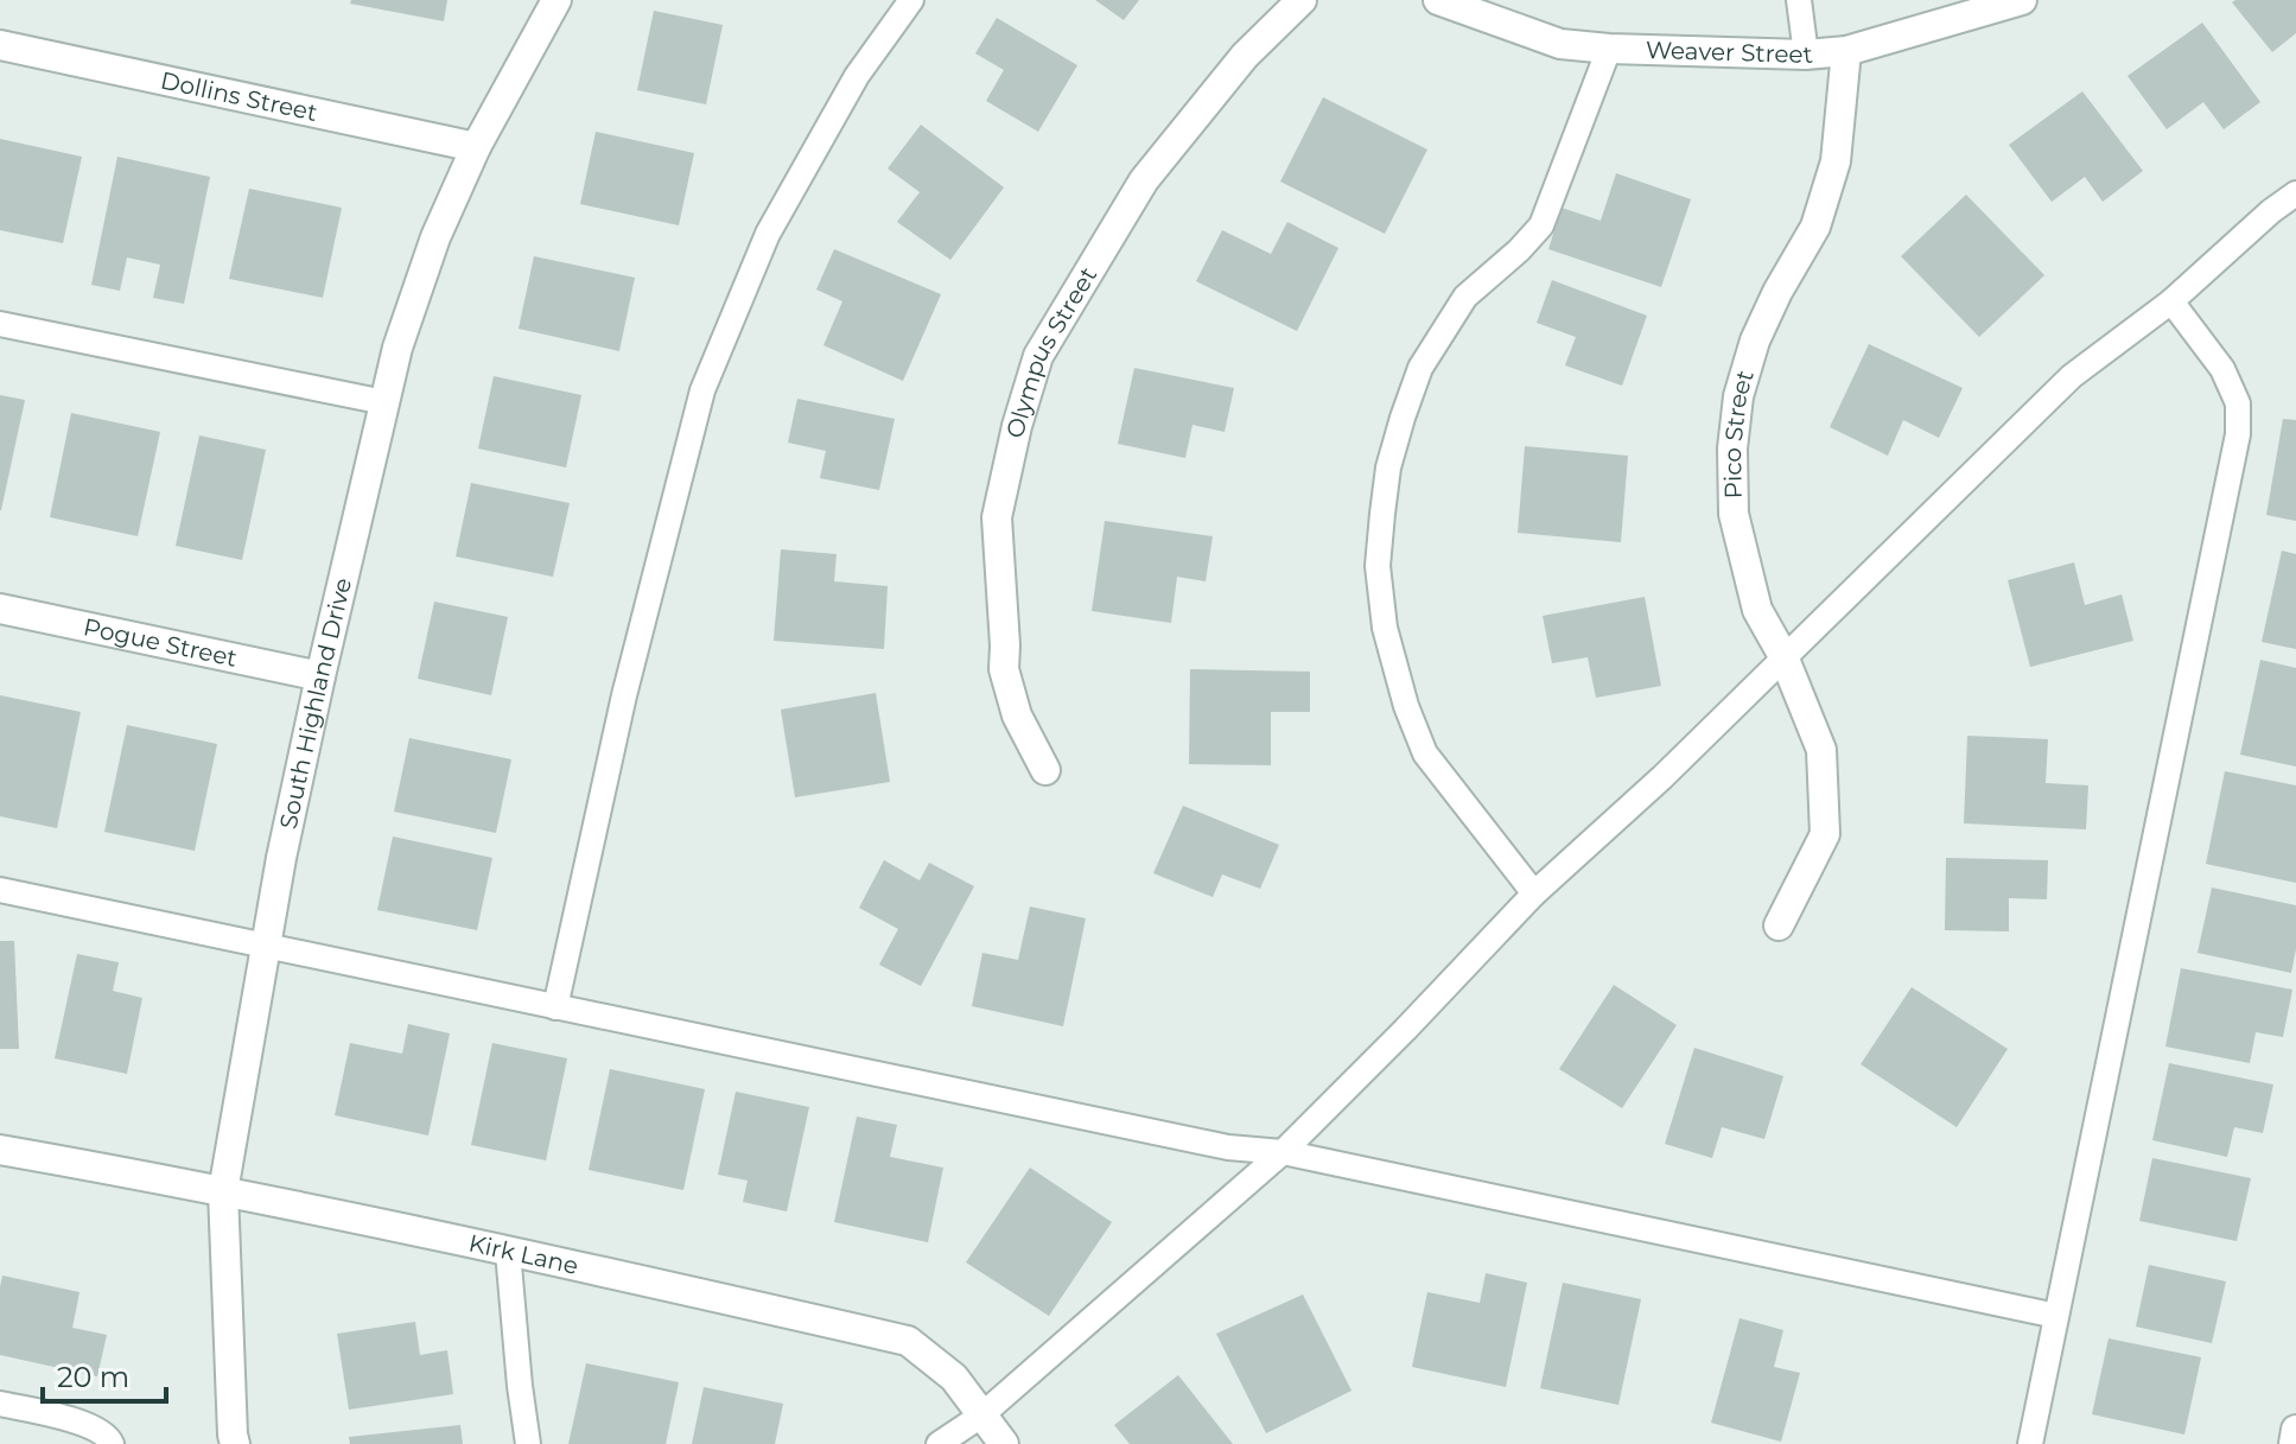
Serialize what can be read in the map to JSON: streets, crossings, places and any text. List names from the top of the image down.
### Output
{
  "streets": {
    "street": [
      "Weaver Street",
      "Dollins Street",
      "Olympus Street",
      "Pico Street",
      "Pogue Street",
      "South Highland Drive",
      "Kirk Lane"
    ]
  },
  "crossings": [
    ["Weaver Street", "Pico Street"],
    ["Dollins Street", "South Highland Drive"],
    ["Pogue Street", "South Highland Drive"],
    ["South Highland Drive", "Kirk Lane"]
  ],
  "scale_bar": "20 m"
}
